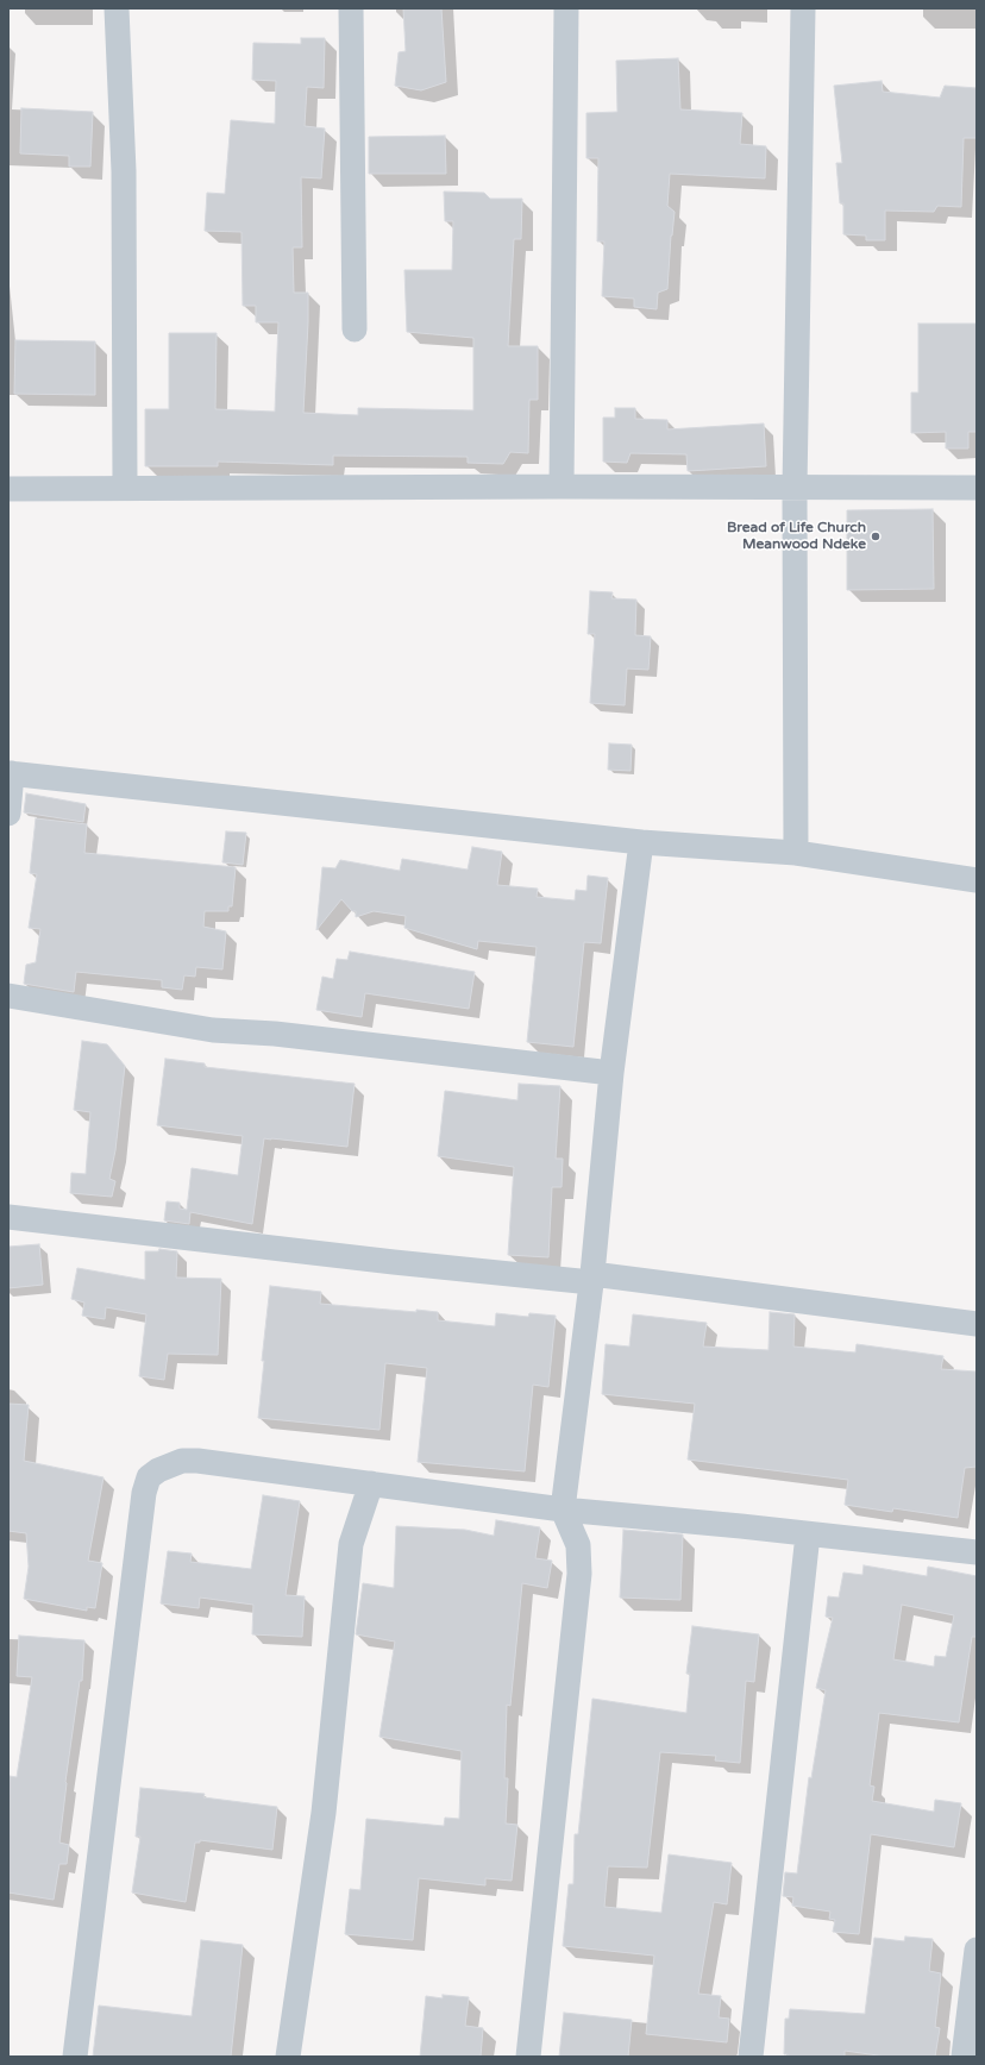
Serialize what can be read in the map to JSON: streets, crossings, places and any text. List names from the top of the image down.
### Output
{
  "places": ["Bread of Life Church Meanwood Ndeke"]
}
